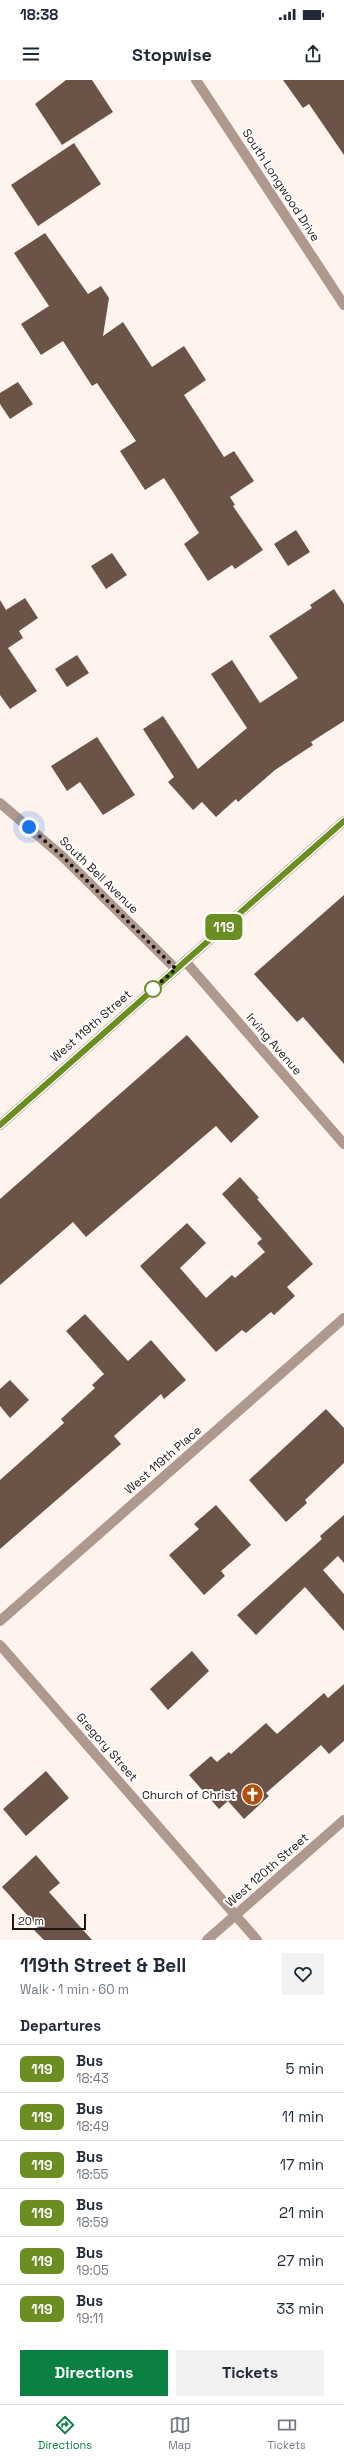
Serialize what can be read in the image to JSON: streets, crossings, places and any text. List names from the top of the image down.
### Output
{
  "streets": {
    "street": [
      "South Longwood Drive",
      "South Bell Avenue",
      "West 119th Street",
      "Irving Avenue",
      "West 119th Place",
      "Gregory Street",
      "West 120th Street"
    ]
  },
  "crossings": [
    ["South Bell Avenue", "West 119th Street"],
    ["West 119th Street", "Irving Avenue"],
    ["Gregory Street", "West 120th Street"]
  ],
  "places": {
    "church": ["Church of Christ"]
  },
  "lines": ["bus line 119"],
  "scale_bar": "20 m",
  "page": {
    "status": "18:38",
    "header": "Stopwise",
    "on_map": "119",
    "scale": "20 m",
    "heading": [
      ["119th Street & Bell", "Walk · 1 min · 60 m"],
      "Departures"
    ],
    "list": [
      {
        "mark": "119",
        "name": "Bus",
        "note": "18:43",
        "value": "5 min"
      },
      {
        "mark": "119",
        "name": "Bus",
        "note": "18:49",
        "value": "11 min"
      },
      {
        "mark": "119",
        "name": "Bus",
        "note": "18:55",
        "value": "17 min"
      },
      {
        "mark": "119",
        "name": "Bus",
        "note": "18:59",
        "value": "21 min"
      },
      {
        "mark": "119",
        "name": "Bus",
        "note": "19:05",
        "value": "27 min"
      },
      {
        "mark": "119",
        "name": "Bus",
        "note": "19:11",
        "value": "33 min"
      }
    ],
    "buttons": ["Directions", "Tickets"],
    "tabs": ["Directions", "Map", "Tickets"]
  }
}
